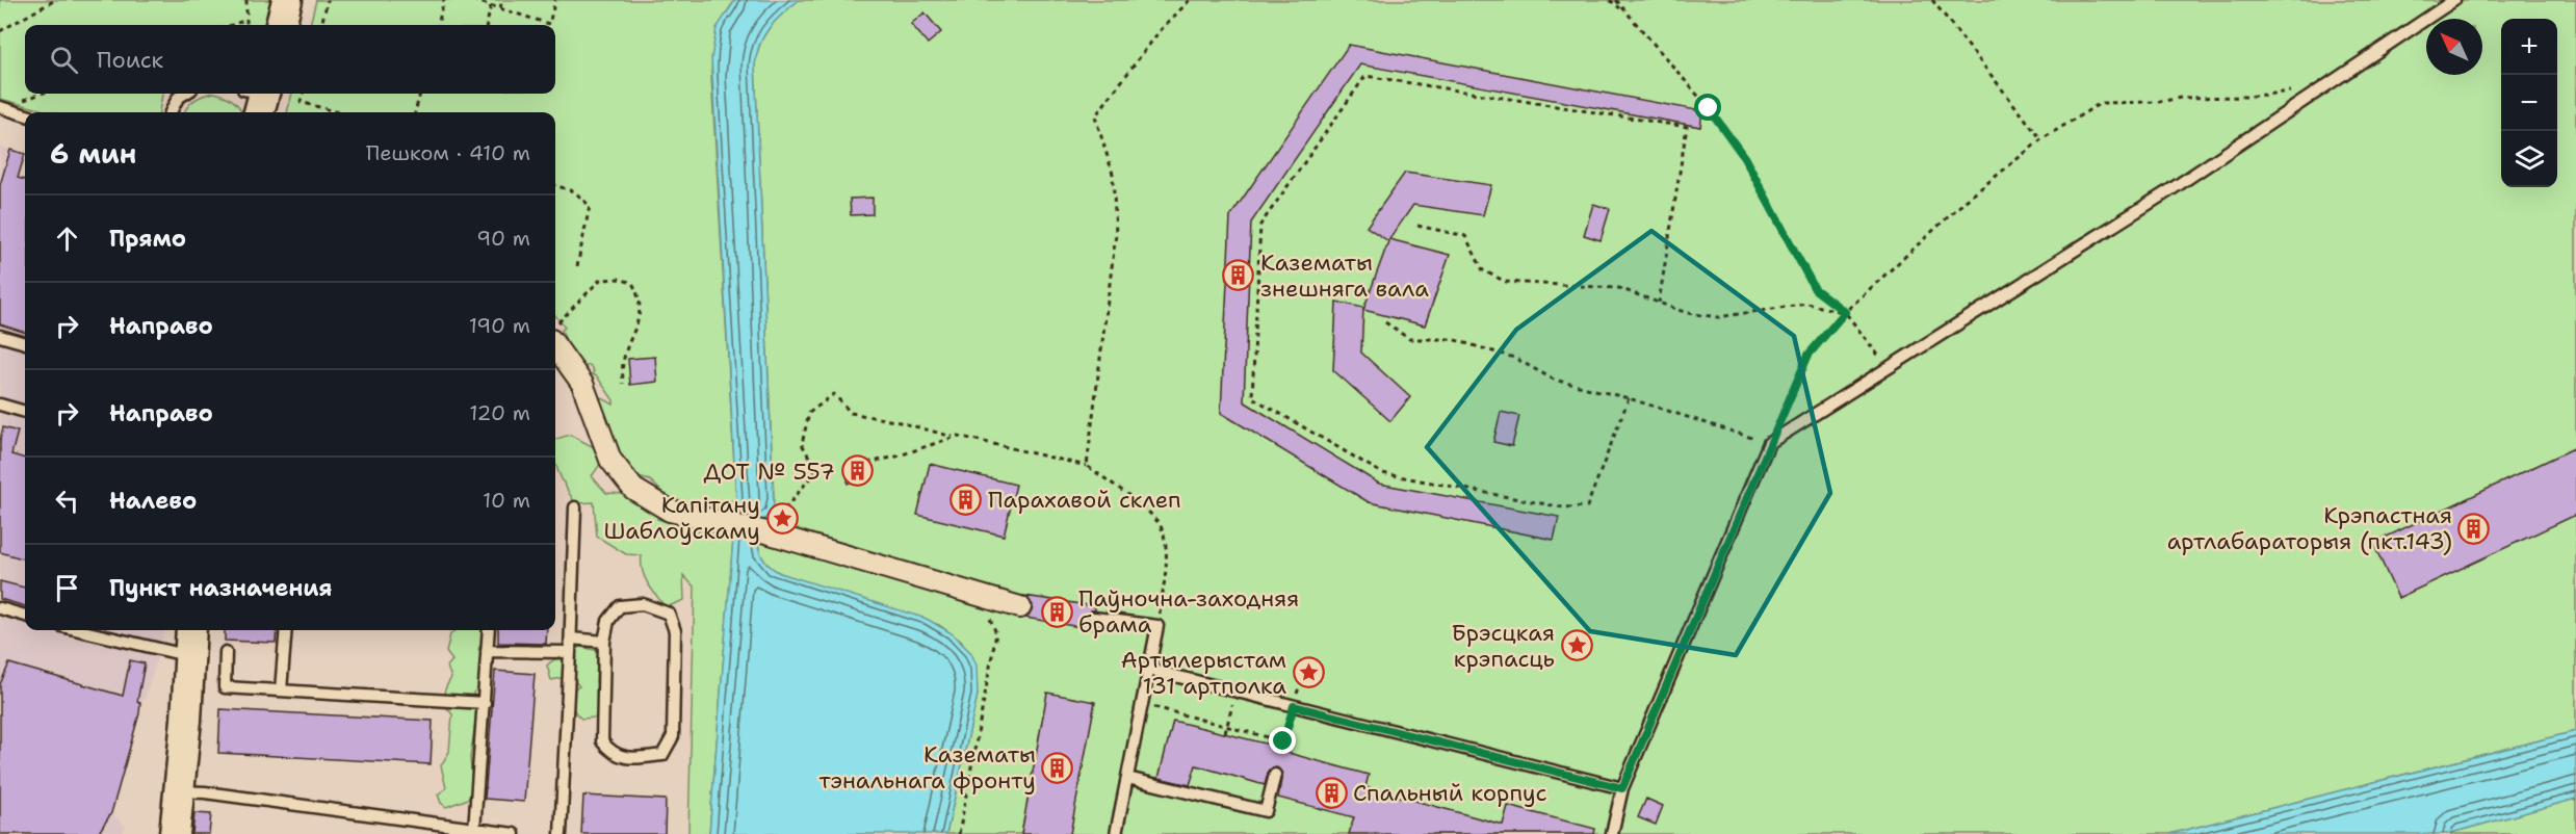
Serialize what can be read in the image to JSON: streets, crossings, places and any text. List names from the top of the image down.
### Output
{
  "places": {
    "building": [
      "Казематы знешняга вала",
      "ДОТ № 557",
      "Парахавой склеп",
      "Крэпастная артлабараторыя (пкт.143)",
      "Паўночна-заходняя брама",
      "Казематы тэнальнага фронту",
      "Спальный корпус"
    ],
    "place": ["Капітану Шаблоўскаму", "Брэсцкая крэпасць", "Артылерыстам 131 артполка"]
  },
  "north": "top left",
  "page": {
    "map_buttons": ["+", "−"],
    "search": "Поиск",
    "heading": ["6 мин", "Пешком · 410 m"],
    "list": [
      ["Прямо", "90 m"],
      ["Направо", "190 m"],
      ["Направо", "120 m"],
      ["Налево", "10 m"],
      "Пункт назначения"
    ]
  }
}
